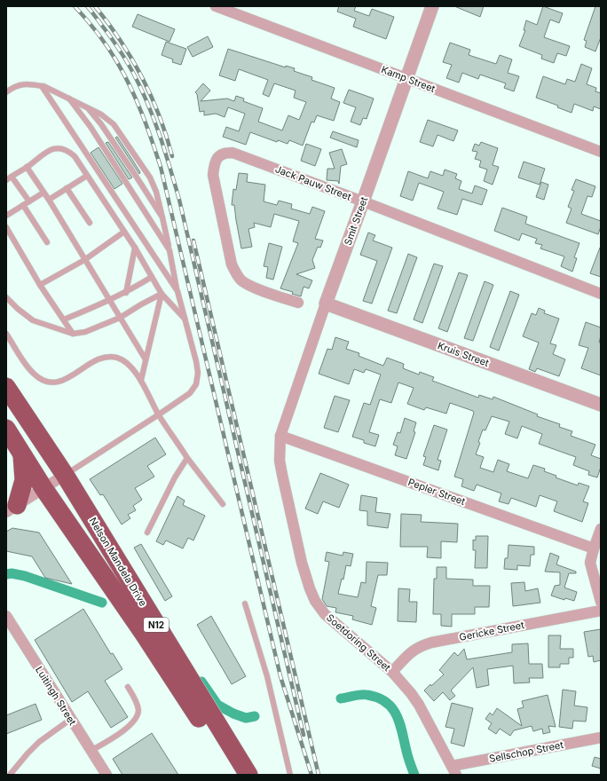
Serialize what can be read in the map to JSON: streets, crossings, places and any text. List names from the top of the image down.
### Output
{
  "streets": {
    "highway": ["Nelson Mandela Drive", "N12"],
    "street": [
      "Kamp Street",
      "Jack Pauw Street",
      "Smit Street",
      "Kruis Street",
      "Pepler Street",
      "Gericke Street",
      "Soetdoring Street",
      "Luitingh Street",
      "Sellschop Street"
    ]
  },
  "crossings": [
    ["Kamp Street", "Smit Street"],
    ["Jack Pauw Street", "Smit Street"],
    ["Smit Street", "Kruis Street"],
    ["Smit Street", "Pepler Street"],
    ["Smit Street", "Soetdoring Street"],
    ["Pepler Street", "Soetdoring Street"],
    ["Gericke Street", "Soetdoring Street"],
    ["Soetdoring Street", "Sellschop Street"]
  ]
}
